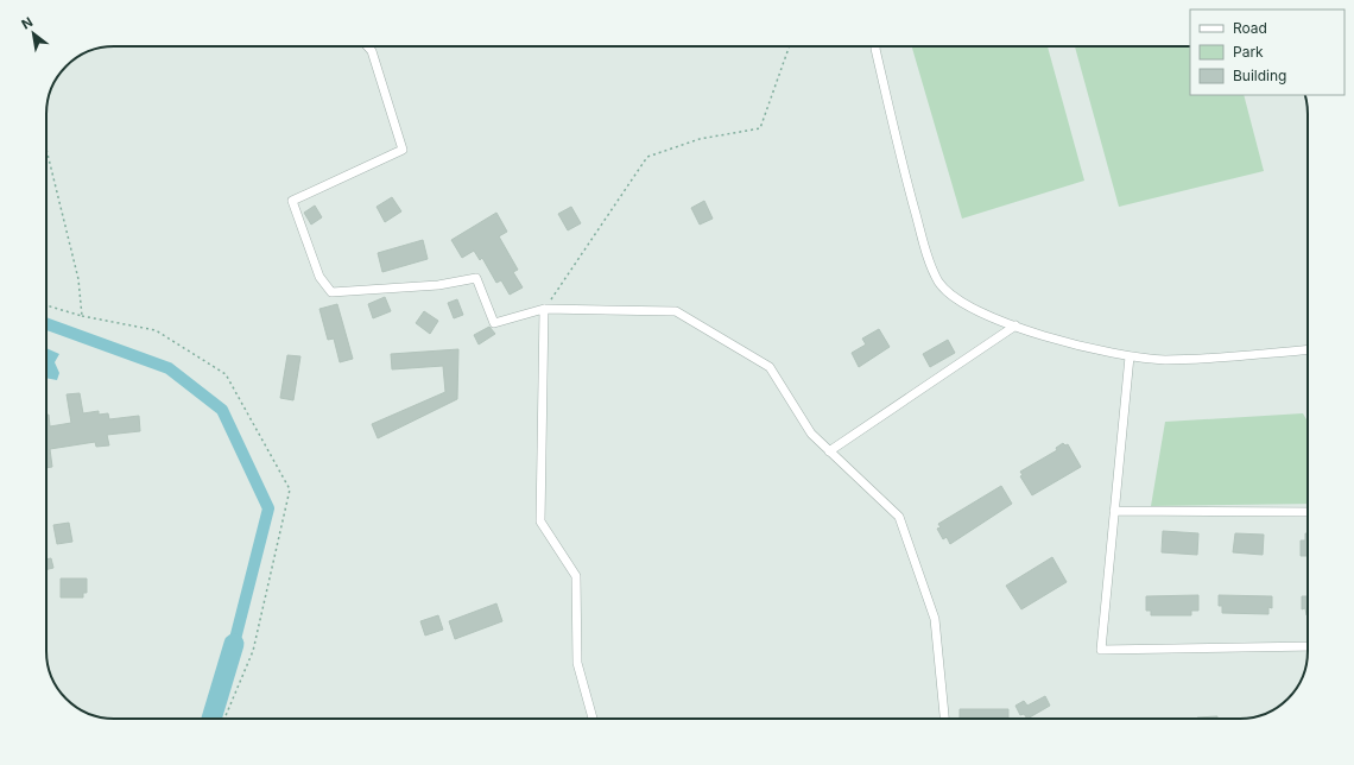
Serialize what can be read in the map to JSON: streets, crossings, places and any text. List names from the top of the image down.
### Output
{
  "legend": ["Road", "Park", "Building"],
  "north": "top left"
}
